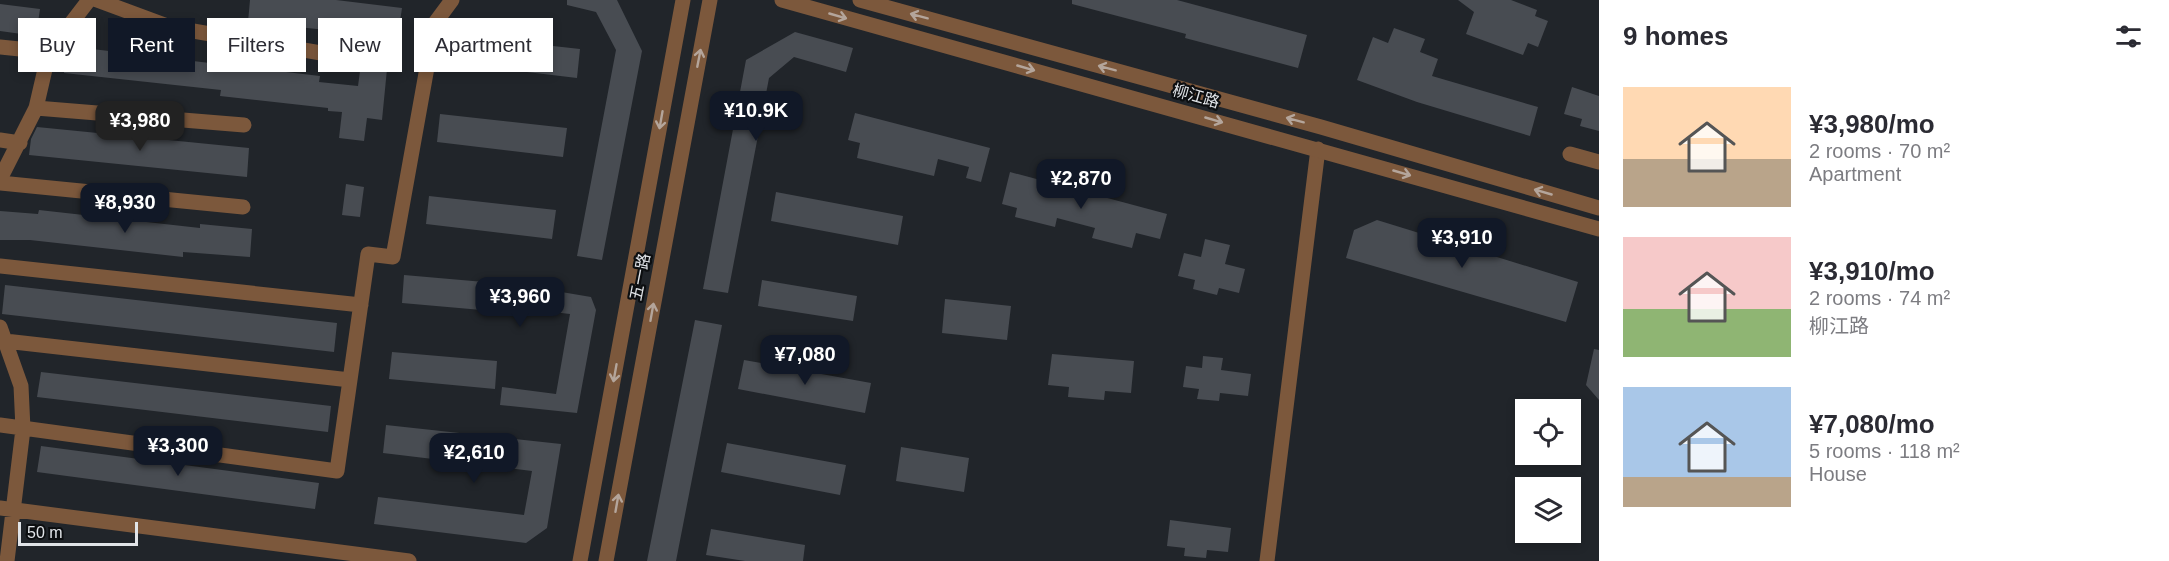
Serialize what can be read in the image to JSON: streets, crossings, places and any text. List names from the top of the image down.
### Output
{
  "streets": {
    "street": ["柳江路", "五一路"]
  },
  "scale_bar": "50 m",
  "page": {
    "heading": "9 homes",
    "chip": [
      "Buy",
      "Rent",
      "Filters",
      "New",
      "Apartment"
    ],
    "list": [
      {
        "name": "¥3,980/mo",
        "note": "2 rooms · 70 m² · Apartment"
      },
      {
        "name": "¥3,910/mo",
        "note": "2 rooms · 74 m² · 柳江路"
      },
      {
        "name": "¥7,080/mo",
        "note": "5 rooms · 118 m² · House"
      }
    ],
    "price": [
      "¥10.9K",
      "¥3,980",
      "¥2,870",
      "¥8,930",
      "¥3,910",
      "¥3,960",
      "¥7,080",
      "¥3,300",
      "¥2,610"
    ],
    "scale": "50 m"
  }
}
